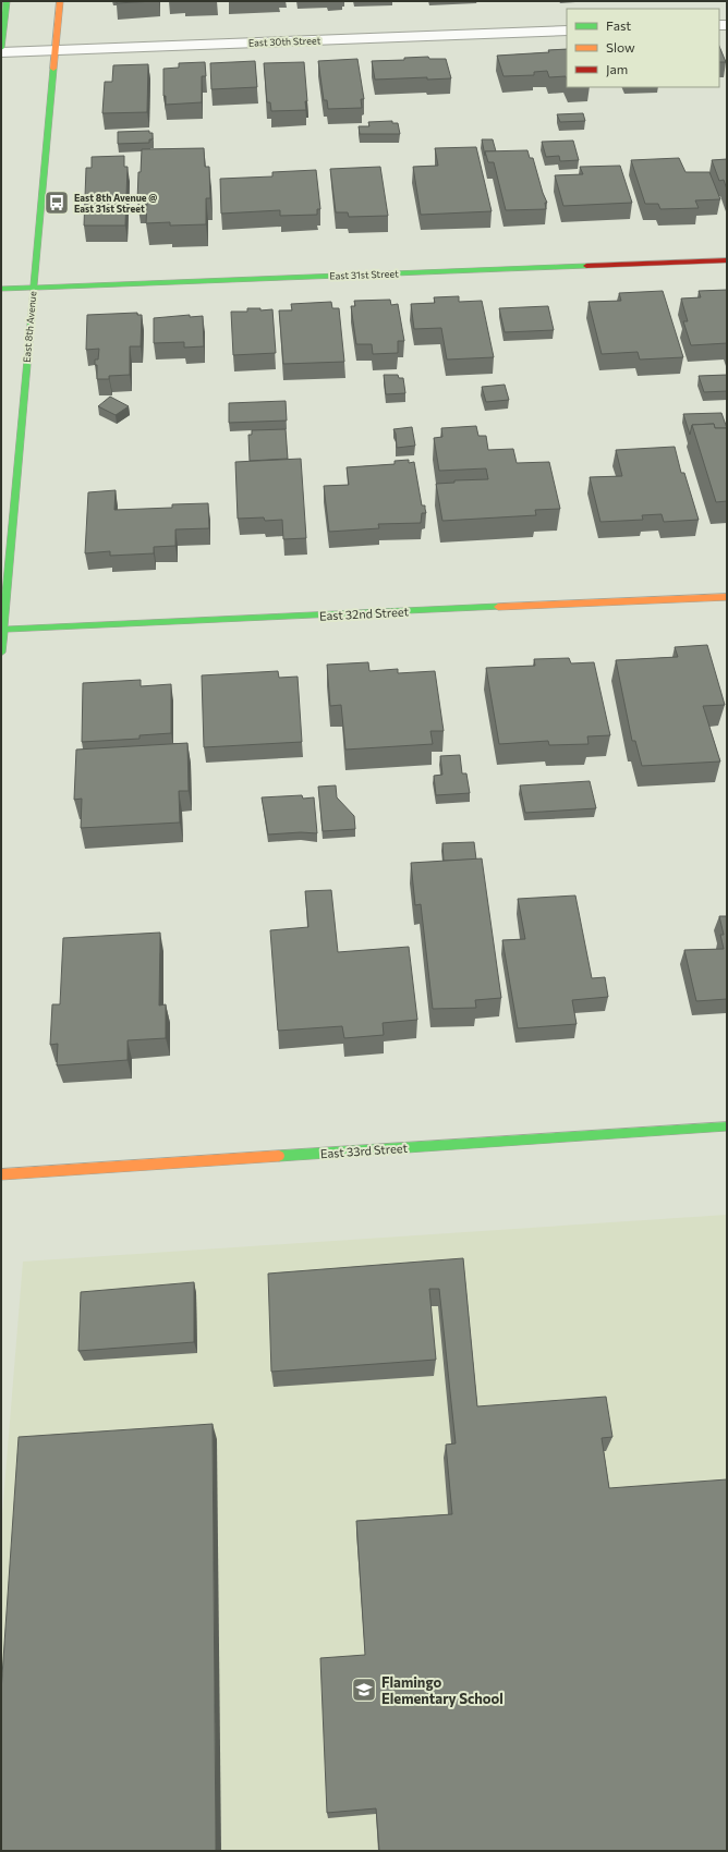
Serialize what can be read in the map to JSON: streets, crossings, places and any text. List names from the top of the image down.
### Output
{
  "streets": {
    "street": [
      "East 30th Street",
      "East 31st Street",
      "East 8th Avenue",
      "East 32nd Street",
      "East 33rd Street"
    ]
  },
  "crossings": [
    ["East 30th Street", "East 8th Avenue"],
    ["East 31st Street", "East 8th Avenue"],
    ["East 8th Avenue", "East 32nd Street"]
  ],
  "places": {
    "bus stop": ["East 8th Avenue @ East 31st Street"],
    "school or university": ["Flamingo Elementary School"]
  },
  "legend": ["Fast", "Slow", "Jam"]
}
